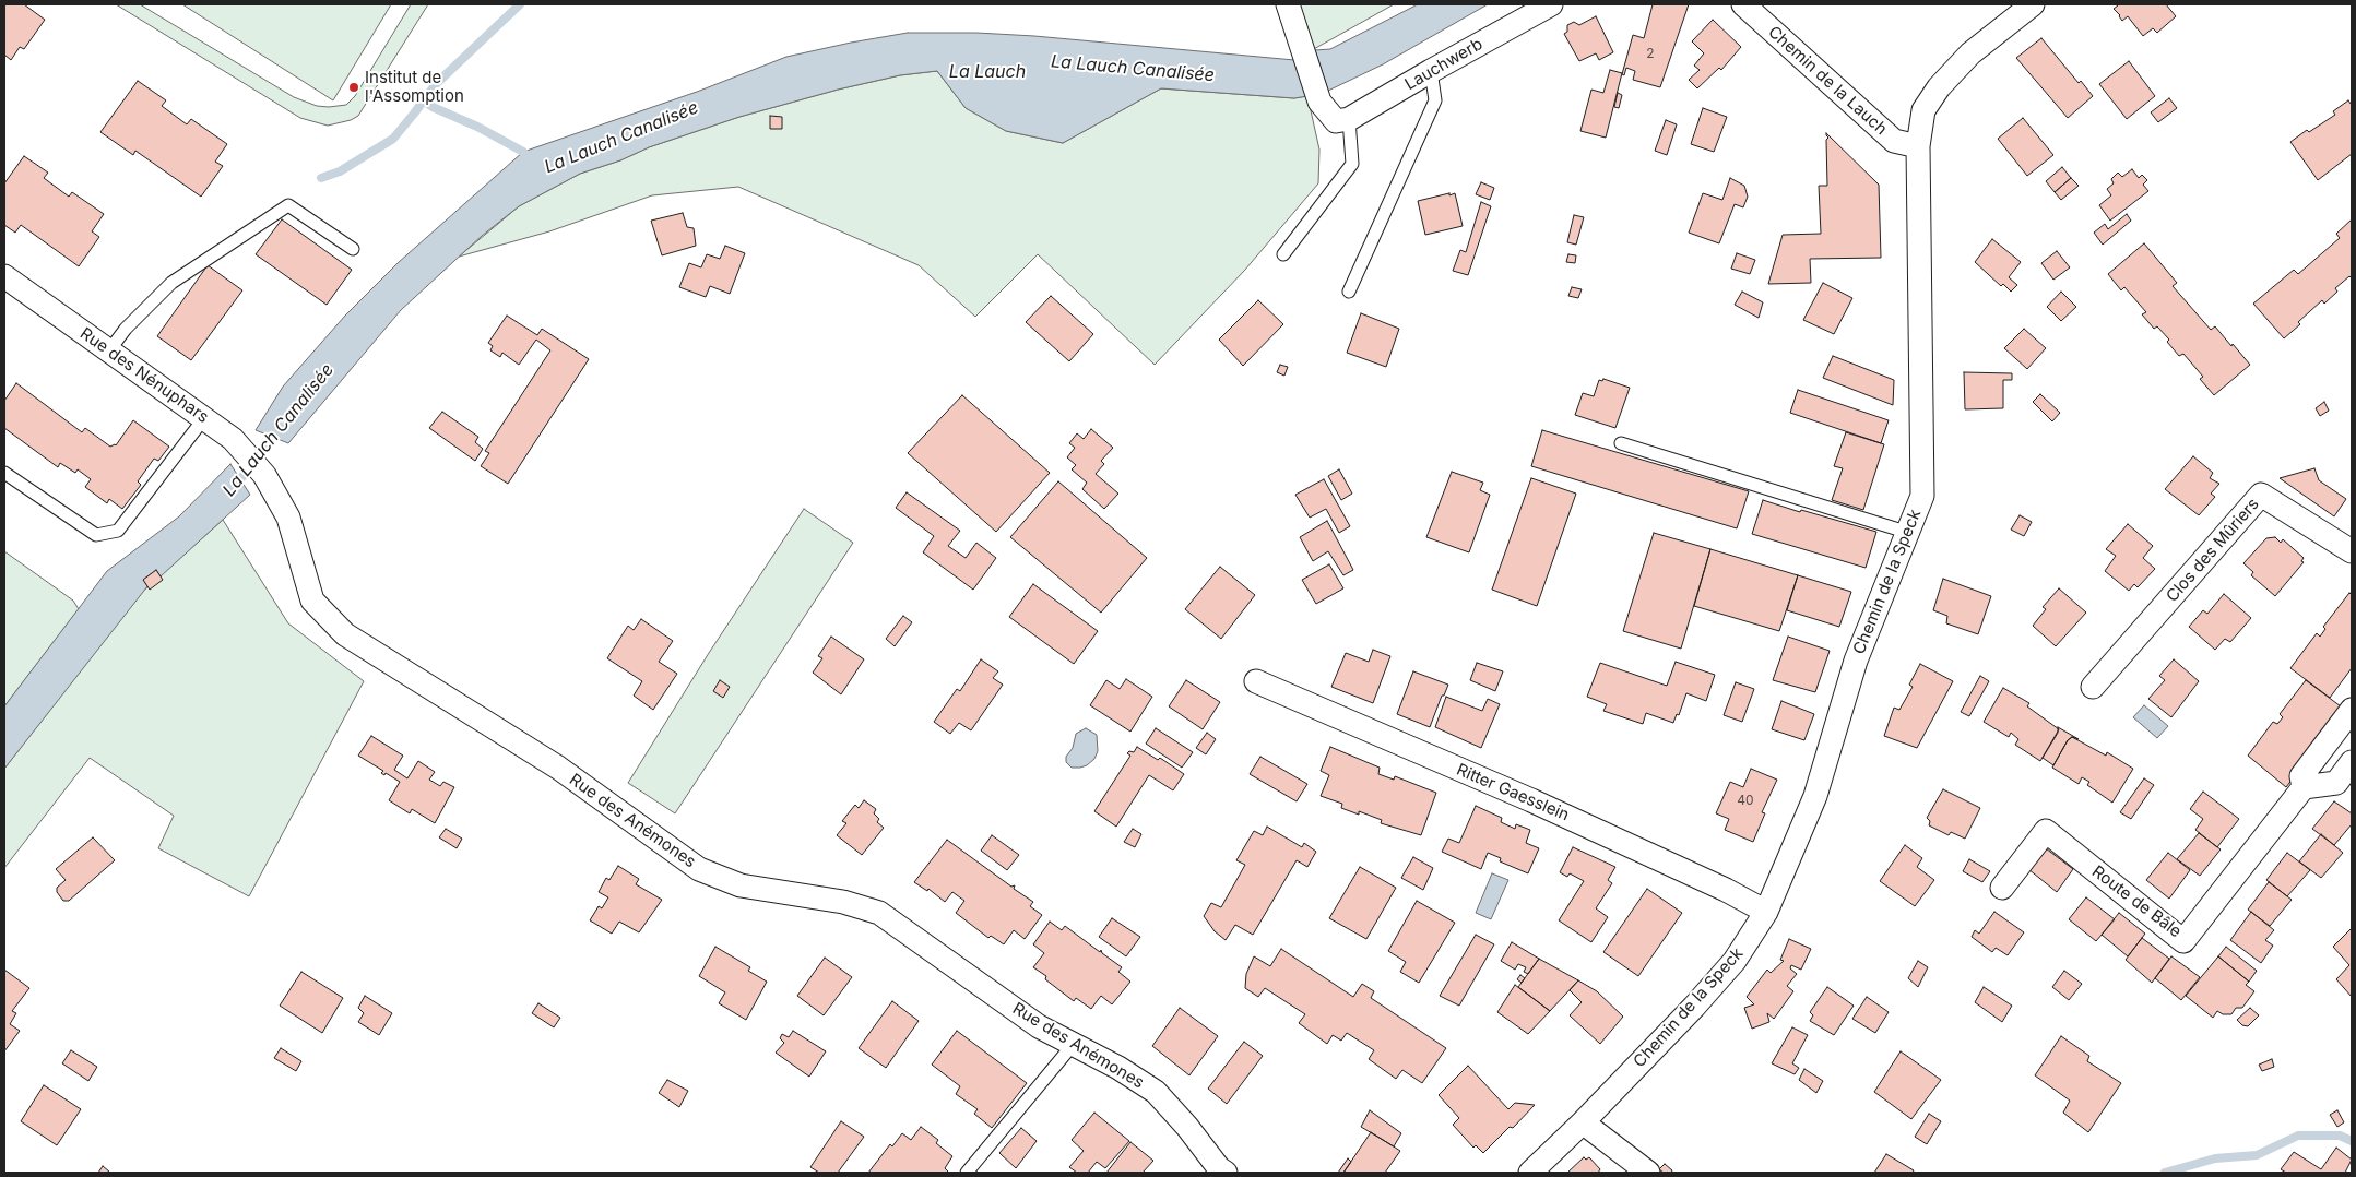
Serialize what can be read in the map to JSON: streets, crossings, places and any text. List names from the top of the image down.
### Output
{
  "streets": {
    "street": [
      "Lauchwerb",
      "Chemin de la Lauch",
      "Rue des Nénuphars",
      "Clos des Mûriers",
      "Chemin de la Speck",
      "Ritter Gaesslein",
      "Rue des Anémones",
      "Route de Bâle"
    ]
  },
  "crossings": [
    ["Chemin de la Lauch", "Chemin de la Speck"],
    ["Rue des Nénuphars", "Rue des Anémones"],
    ["Chemin de la Speck", "Ritter Gaesslein"]
  ],
  "water": ["La Lauch Canalisée", "La Lauch"],
  "places": ["Institut de l'Assomption"],
  "house_numbers": ["2", "40"]
}
